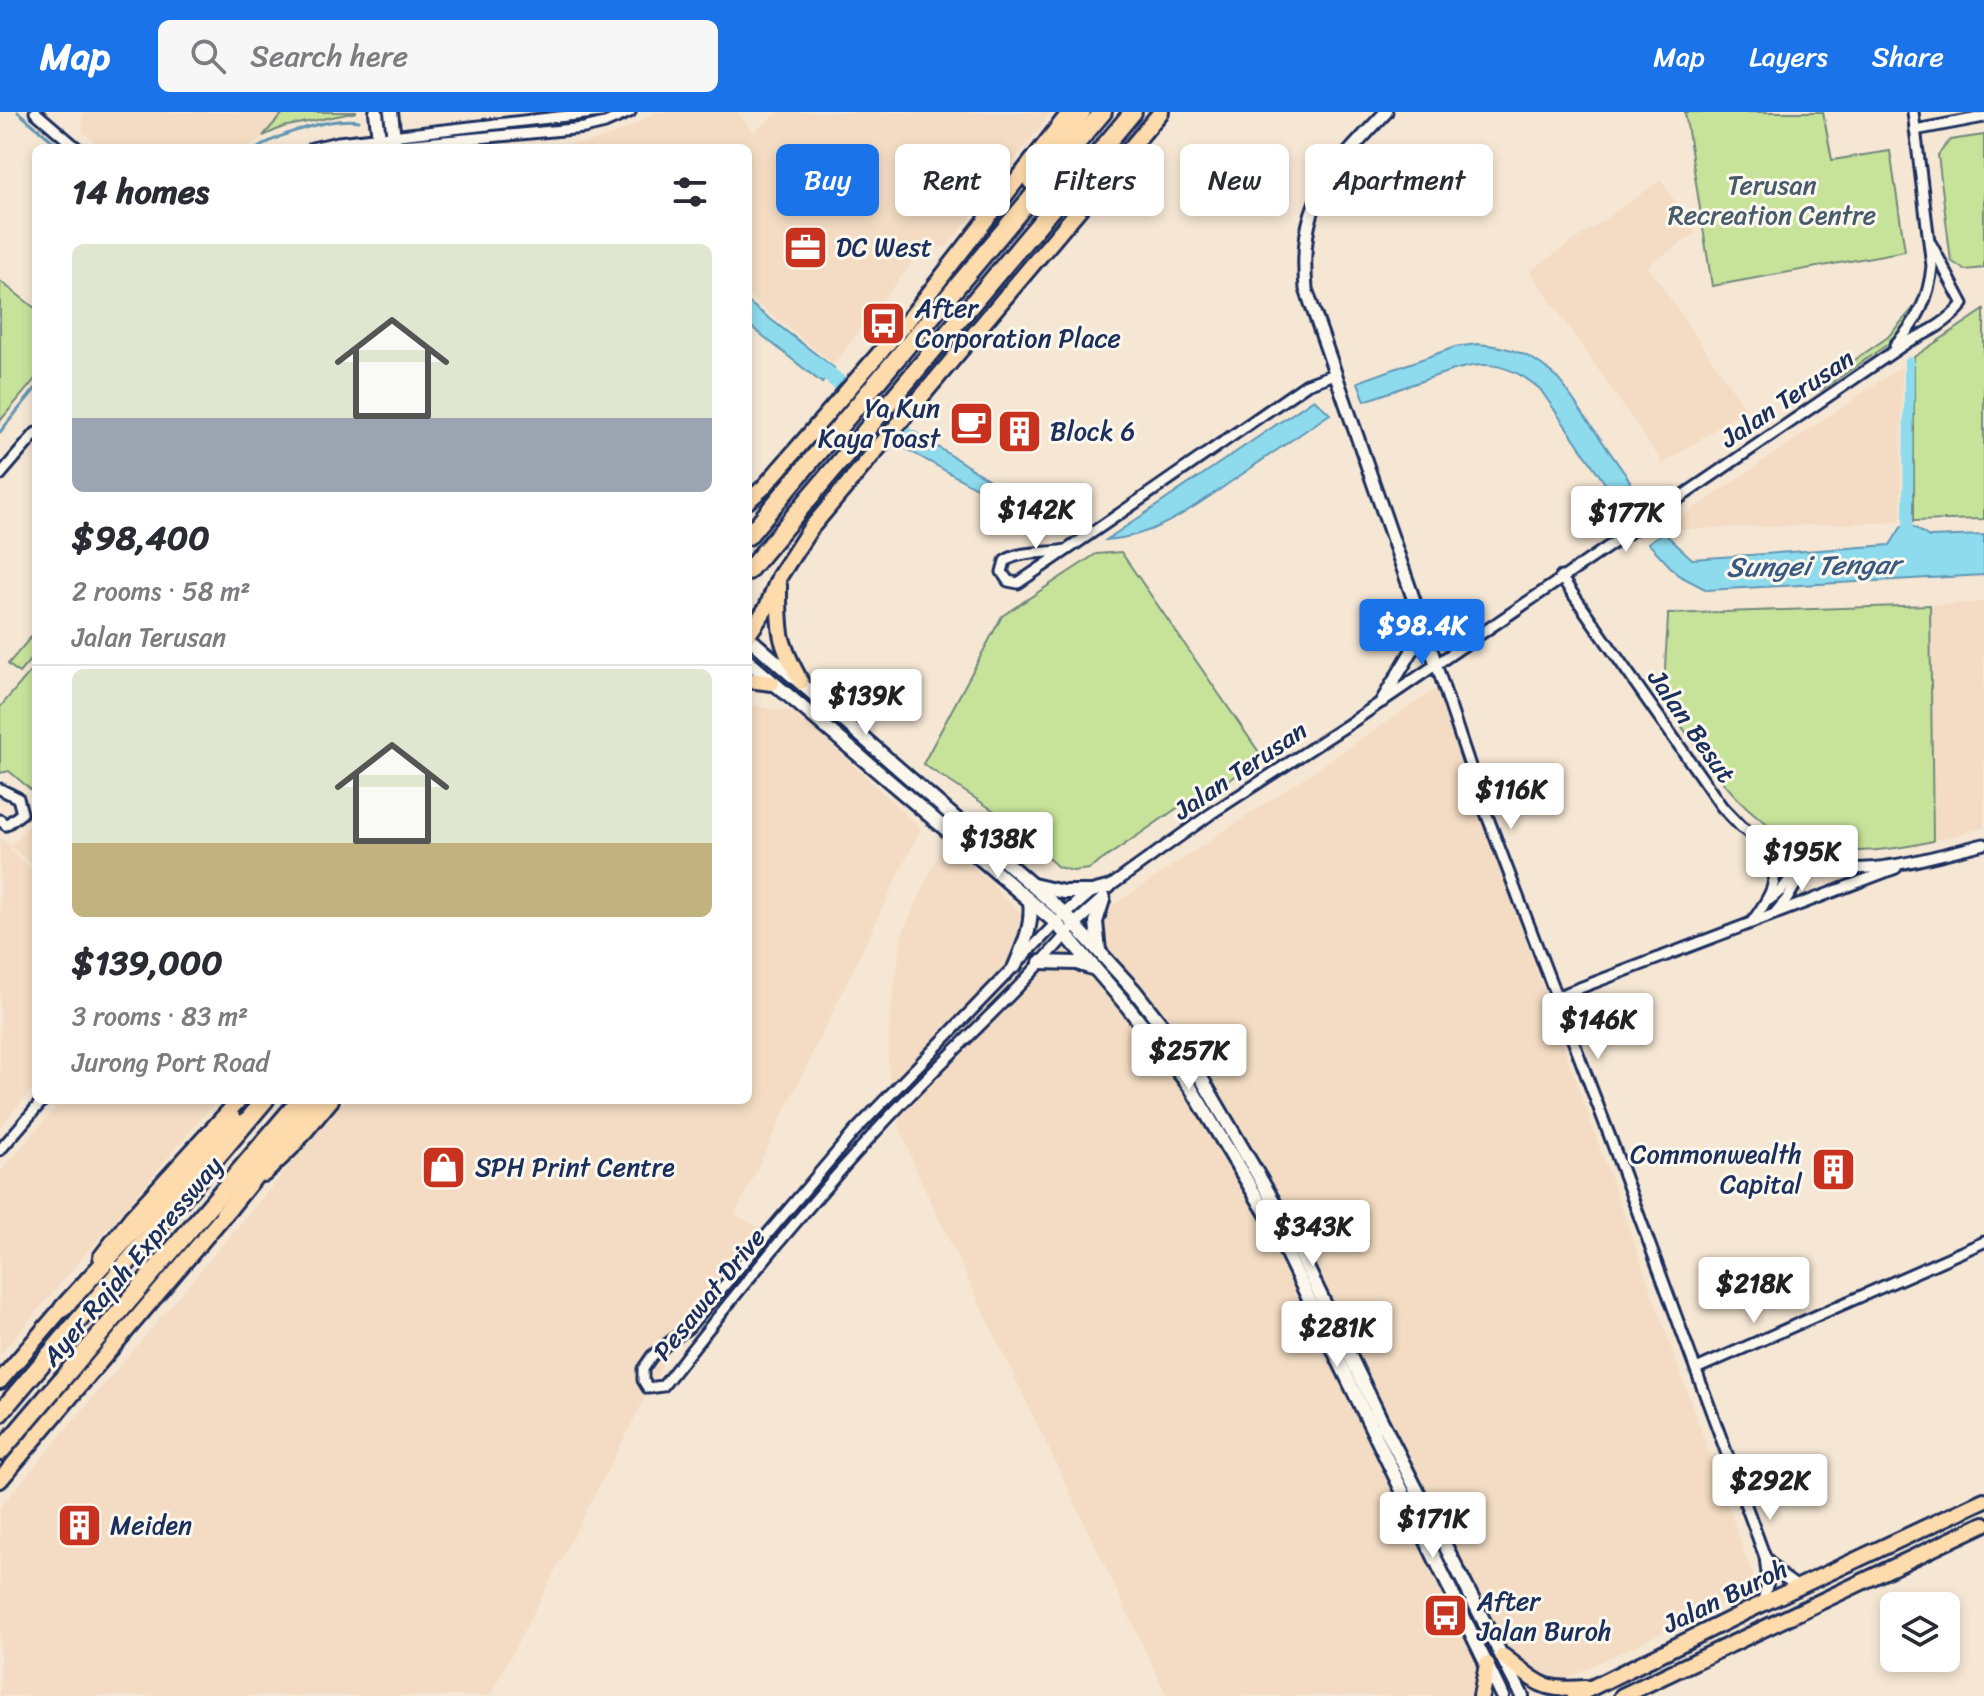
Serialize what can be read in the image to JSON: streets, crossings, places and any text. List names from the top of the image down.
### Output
{
  "streets": {
    "highway": ["Ayer Rajah Expressway"],
    "main road": ["Jalan Buroh"],
    "street": ["Jalan Terusan", "Jalan Besut", "Pesawat Drive"]
  },
  "crossings": [
    ["Jalan Terusan", "Jalan Besut"]
  ],
  "water": ["Sungei Tengar"],
  "parks": ["Terusan Recreation Centre"],
  "places": {
    "office": ["DC West"],
    "bus stop": ["After Corporation Place", "After Jalan Buroh"],
    "cafe": ["Ya Kun Kaya Toast"],
    "building": ["Block 6", "Commonwealth Capital", "Meiden"],
    "shop": ["SPH Print Centre"]
  },
  "page": {
    "header": "Map",
    "search": "Search here",
    "nav": ["Map", "Layers", "Share"],
    "chip": [
      "Buy",
      "Rent",
      "Filters",
      "New",
      "Apartment"
    ],
    "heading": "14 homes",
    "list": [
      {
        "name": "$98,400",
        "note": "2 rooms · 58 m² · Jalan Terusan"
      },
      {
        "name": "$139,000",
        "note": "3 rooms · 83 m² · Jurong Port Road"
      }
    ],
    "price": [
      "$142K",
      "$177K",
      "$98.4K",
      "$139K",
      "$116K",
      "$138K",
      "$195K",
      "$146K",
      "$257K",
      "$343K",
      "$218K",
      "$281K",
      "$292K",
      "$171K"
    ]
  }
}
